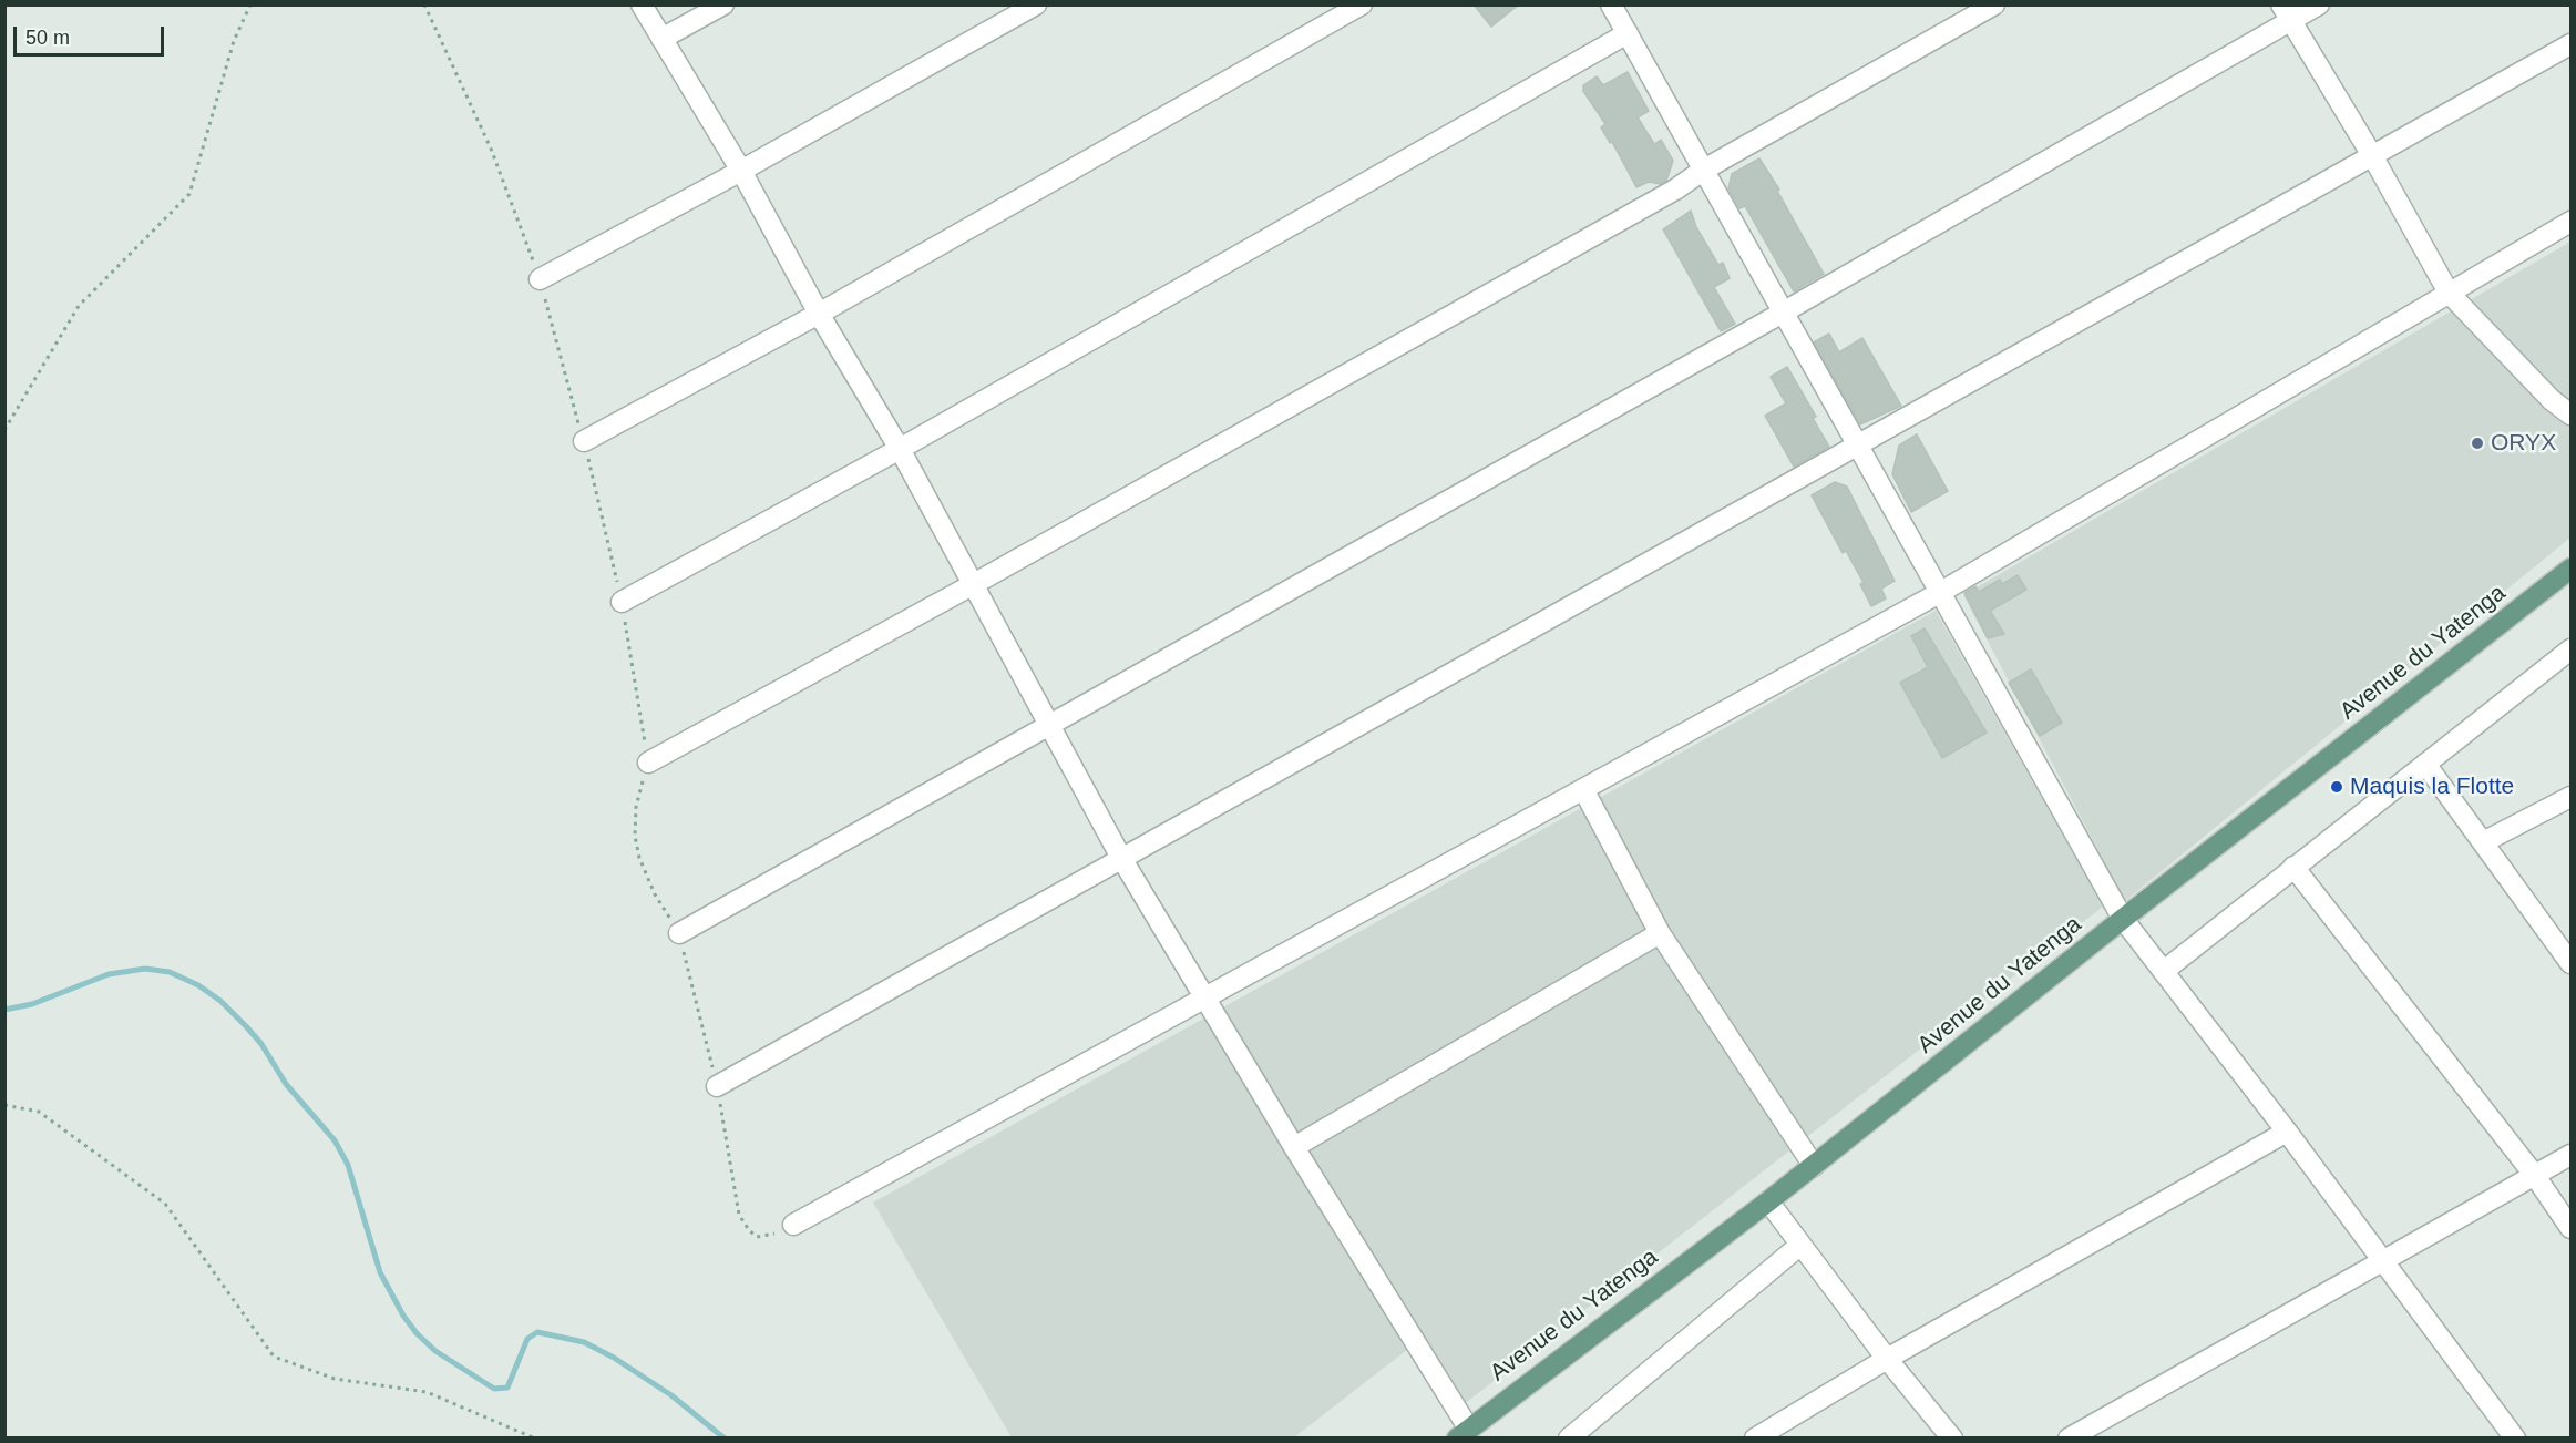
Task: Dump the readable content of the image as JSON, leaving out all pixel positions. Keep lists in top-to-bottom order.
{
  "streets": {
    "main road": ["Avenue du Yatenga"]
  },
  "places": ["ORYX", "Maquis la Flotte"],
  "scale_bar": "50 m"
}
